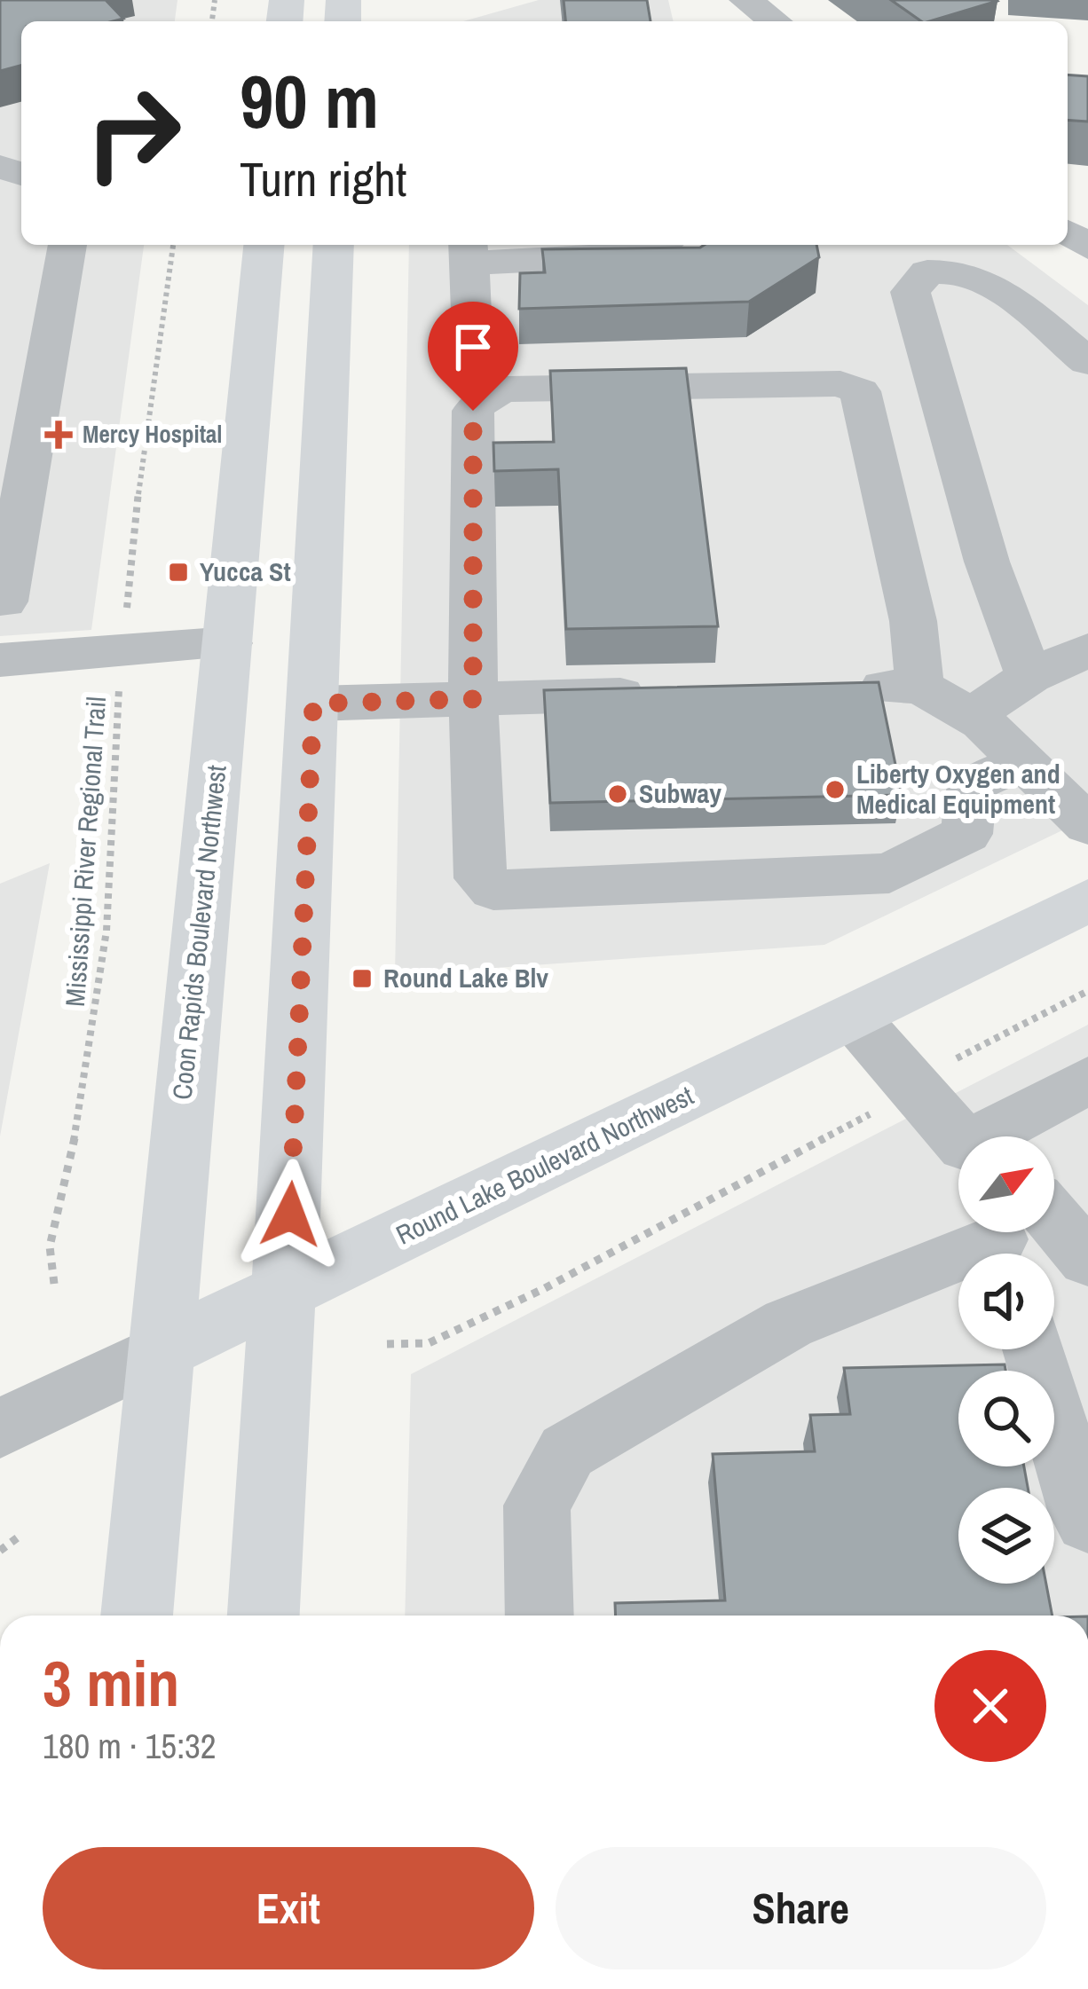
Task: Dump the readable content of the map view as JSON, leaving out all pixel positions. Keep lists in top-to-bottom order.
{
  "streets": {
    "main road": ["Coon Rapids Boulevard Northwest", "Round Lake Boulevard Northwest"],
    "path": ["Mississippi River Regional Trail"]
  },
  "crossings": [
    ["Coon Rapids Boulevard Northwest", "Round Lake Boulevard Northwest"]
  ],
  "places": {
    "health": ["Mercy Hospital"],
    "transit": ["Yucca St", "Round Lake Blv"],
    "other": ["Liberty Oxygen and Medical Equipment", "Subway"]
  },
  "north": "top right",
  "page": {
    "turn": ["90 m", "Turn right"],
    "heading": ["3 min", "180 m · 15:32"],
    "buttons": ["Exit", "Share"]
  }
}
